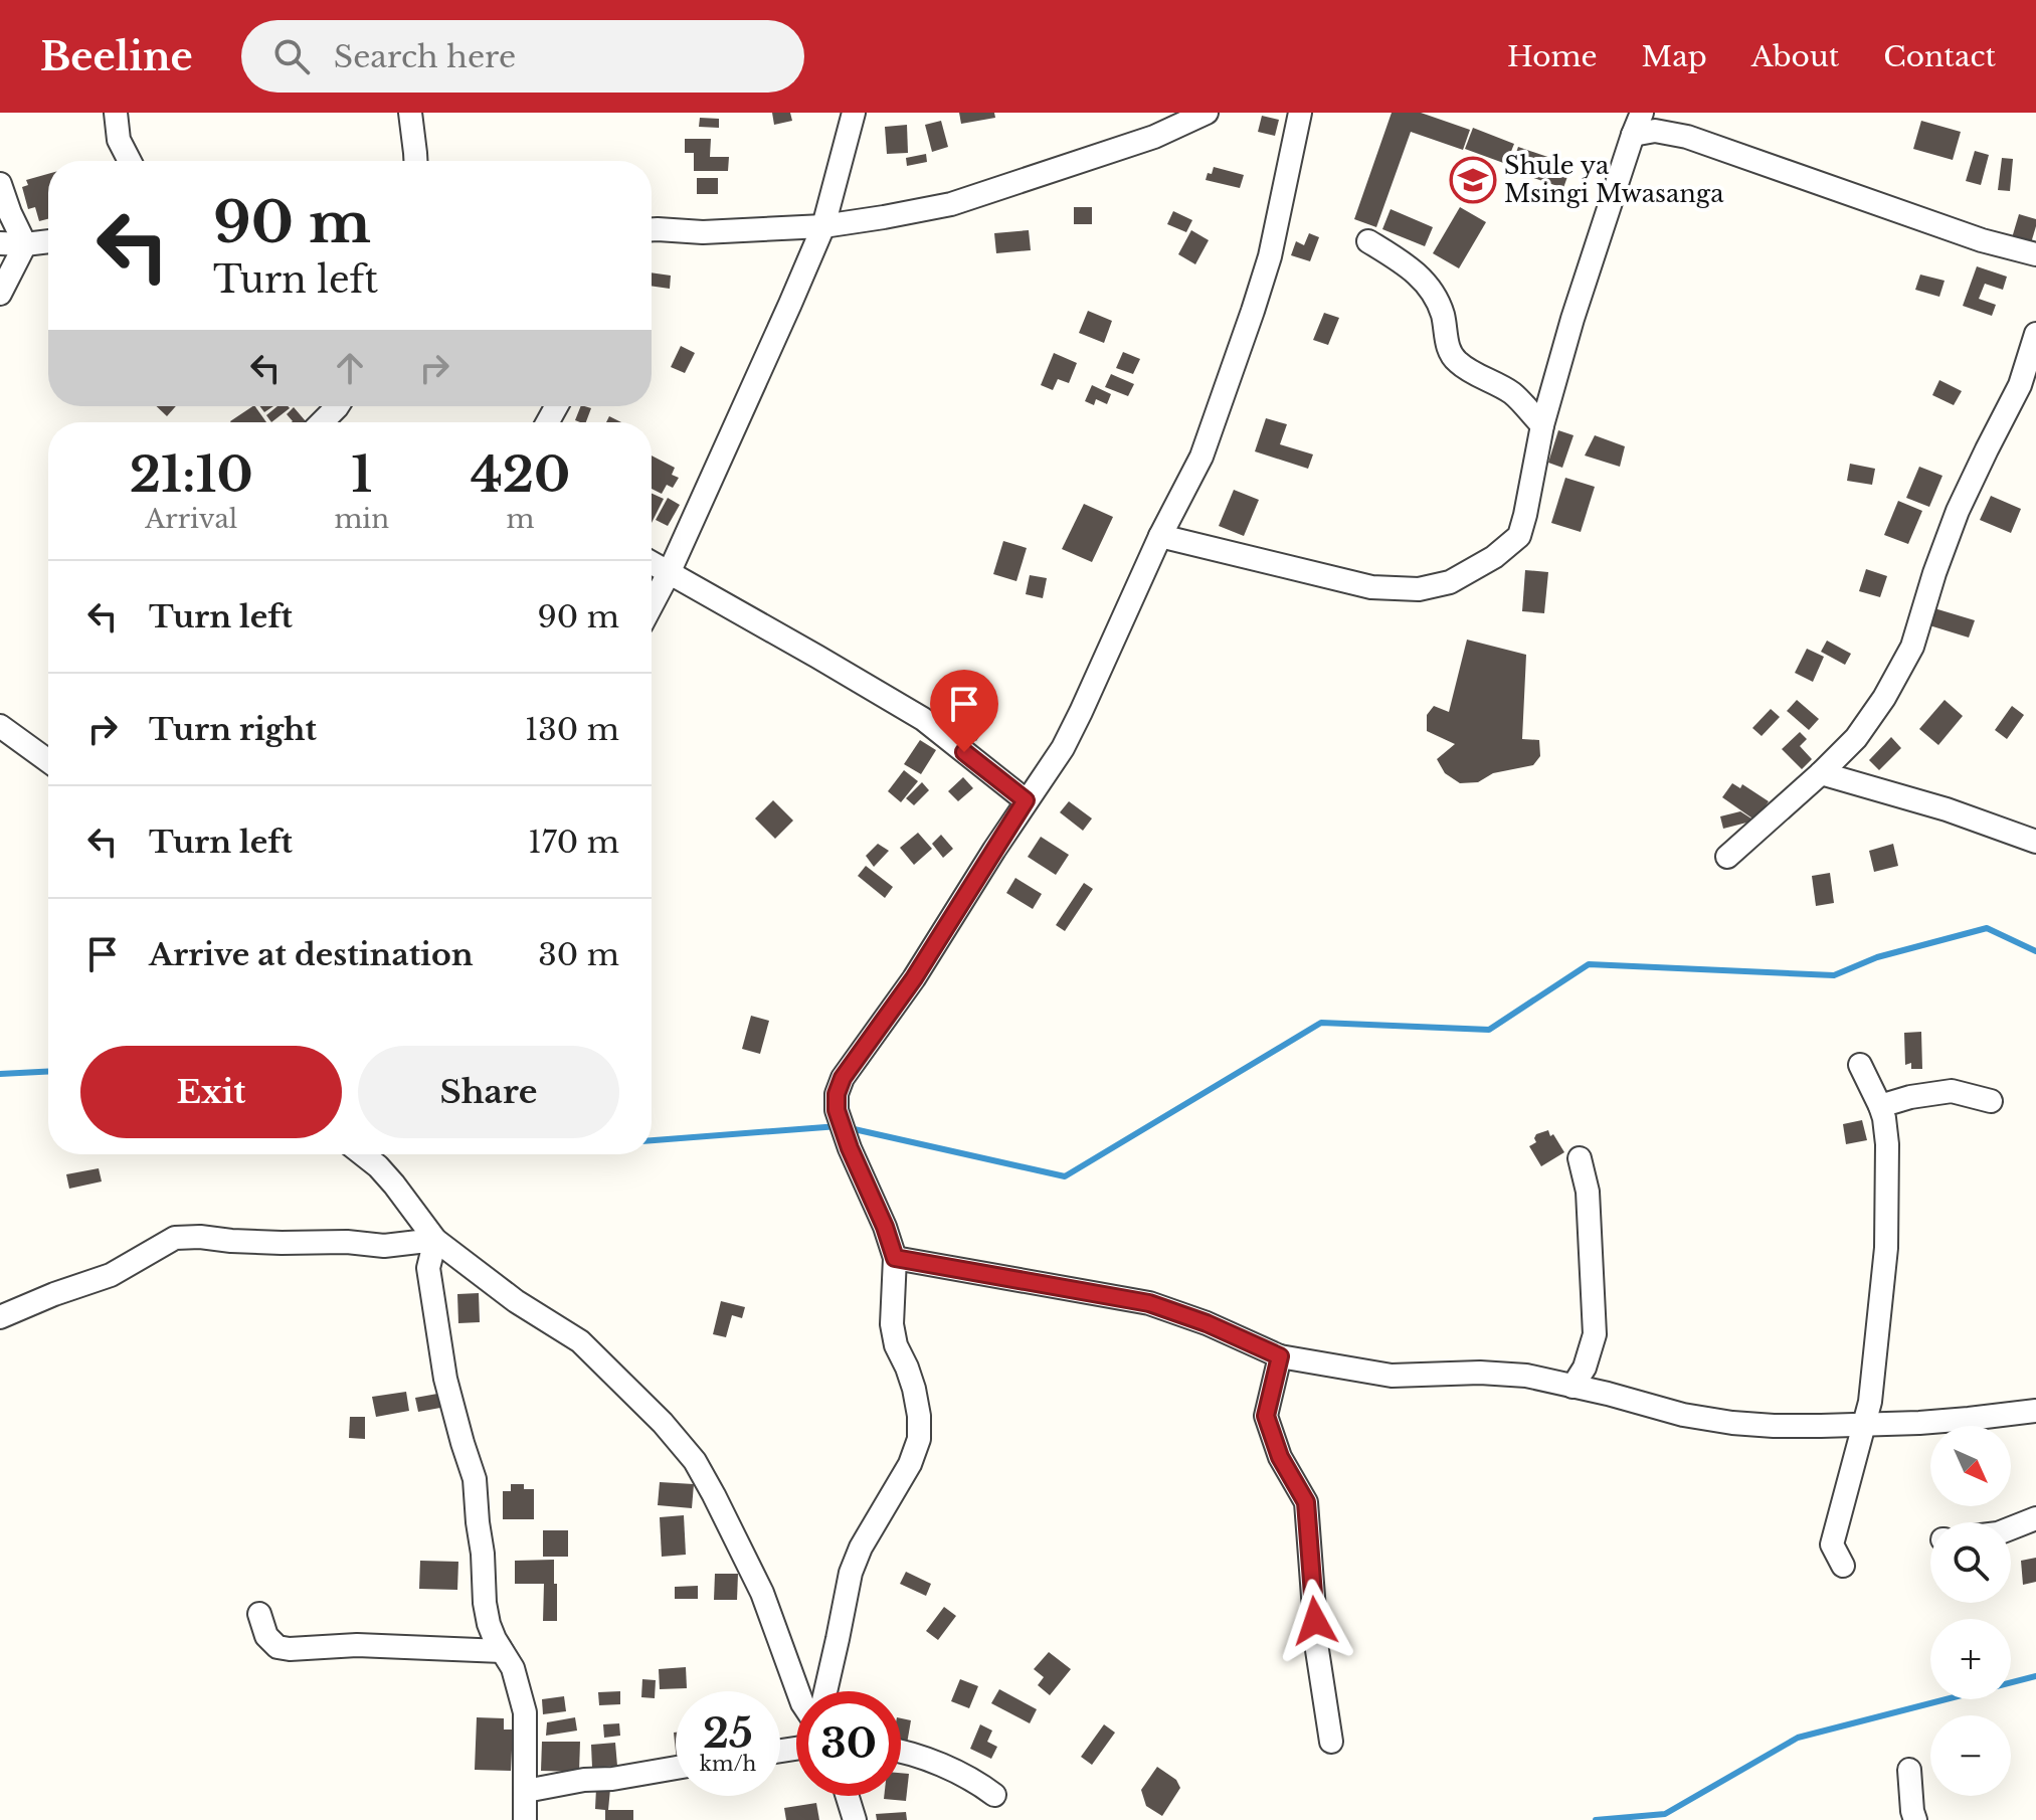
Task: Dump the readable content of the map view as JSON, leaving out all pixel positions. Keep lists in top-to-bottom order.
{
  "places": {
    "school or university": ["Shule ya Msingi Mwasanga"]
  },
  "north": "bottom right",
  "page": {
    "header": "Beeline",
    "search": "Search here",
    "nav": [
      "Home",
      "Map",
      "About",
      "Contact"
    ],
    "turn": ["90 m", "Turn left"],
    "eta": [
      "21:10",
      "Arrival",
      "1",
      "min",
      "420",
      "m"
    ],
    "list": [
      {
        "name": "Turn left",
        "value": "90 m"
      },
      {
        "name": "Turn right",
        "value": "130 m"
      },
      {
        "name": "Turn left",
        "value": "170 m"
      },
      {
        "name": "Arrive at destination",
        "value": "30 m"
      }
    ],
    "buttons": ["Exit", "Share"],
    "map_buttons": ["+", "−"],
    "speed": "25 km/h",
    "limit": "30"
  }
}
